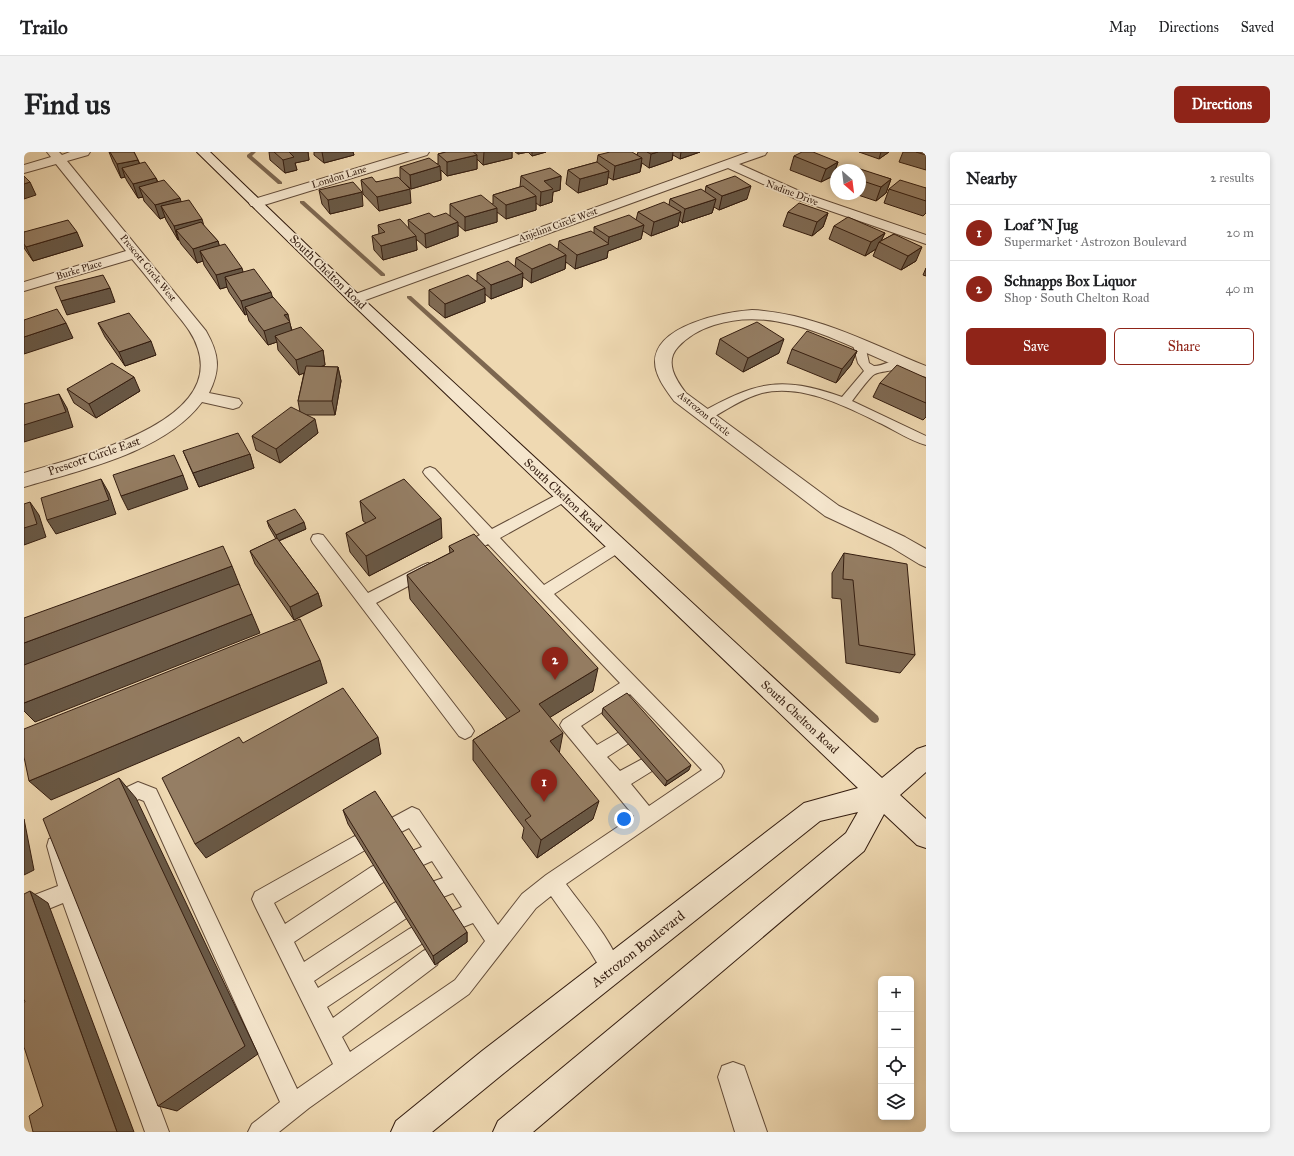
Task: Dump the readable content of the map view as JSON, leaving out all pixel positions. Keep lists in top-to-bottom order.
{
  "streets": {
    "street": [
      "London Lane",
      "Nadine Drive",
      "Anjelina Circle West",
      "Prescott Circle West",
      "Burke Place",
      "South Chelton Road",
      "Astrozon Circle",
      "Prescott Circle East",
      "Astrozon Boulevard"
    ]
  },
  "crossings": [
    ["London Lane", "South Chelton Road"],
    ["Nadine Drive", "Anjelina Circle West"],
    ["Anjelina Circle West", "South Chelton Road"],
    ["Prescott Circle West", "Burke Place"],
    ["Prescott Circle West", "Prescott Circle East"],
    ["South Chelton Road", "Astrozon Boulevard"]
  ],
  "north": "bottom right",
  "page": {
    "header": "Trailo",
    "nav": ["Map", "Directions", "Saved"],
    "buttons": [
      "Directions",
      ["Save", "Share"]
    ],
    "title": "Find us",
    "heading": ["Nearby", "2 results"],
    "list": [
      {
        "mark": "1",
        "name": "Loaf 'N Jug",
        "note": "Supermarket · Astrozon Boulevard",
        "value": "20 m"
      },
      {
        "mark": "2",
        "name": "Schnapps Box Liquor",
        "note": "Shop · South Chelton Road",
        "value": "40 m"
      }
    ],
    "pins": ["2", "1"],
    "map_buttons": ["+", "−"]
  }
}
